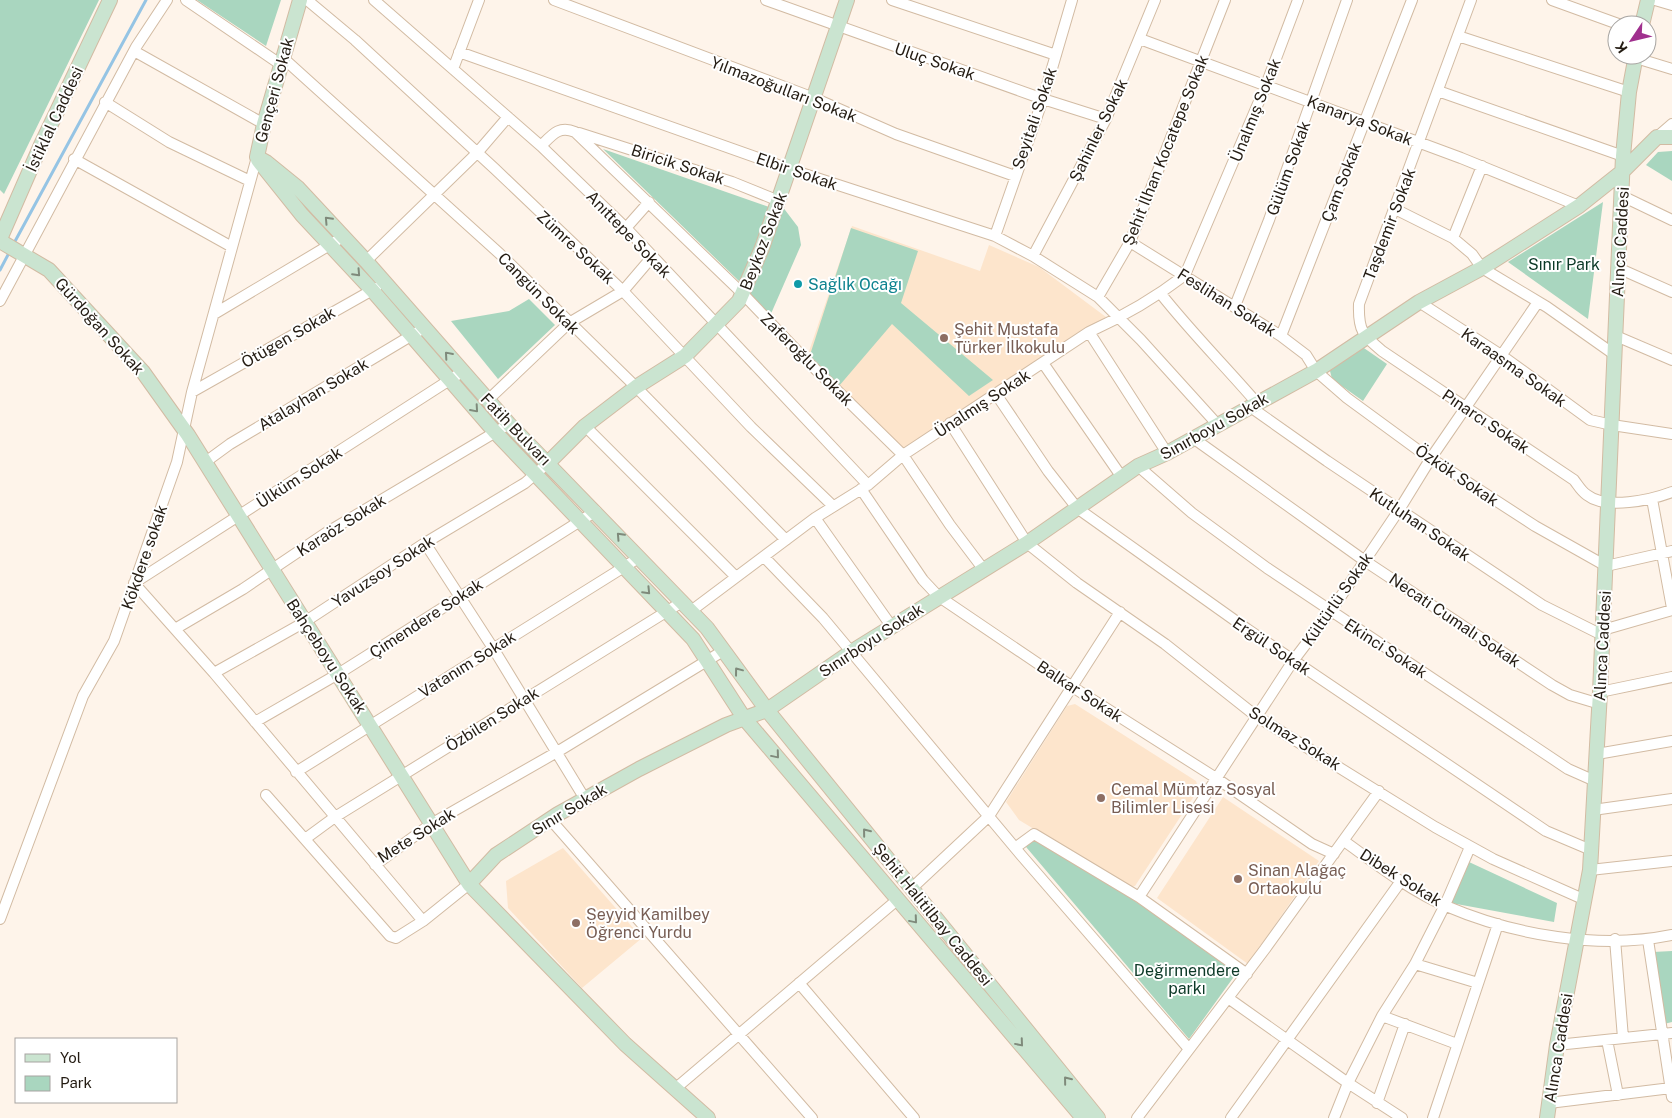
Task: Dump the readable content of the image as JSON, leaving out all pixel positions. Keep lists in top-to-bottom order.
{
  "streets": {
    "main road": [
      "Gençeri Sokak",
      "İstiklal Caddesi",
      "Beykoz Sokak",
      "Alınca Caddesi",
      "Gürdoğan Sokak",
      "Sınırboyu Sokak",
      "Fatih Bulvarı",
      "Bahçeboyu Sokak",
      "Sınır Sokak",
      "Şehit Halitilbay Caddesi"
    ],
    "street": [
      "Uluç Sokak",
      "Yılmazoğulları Sokak",
      "Ünalmış Sokak",
      "Seyitali Sokak",
      "Kanarya Sokak",
      "Şahinler Sokak",
      "Şehit İlhan Kocatepe Sokak",
      "Biricik Sokak",
      "Gülüm Sokak",
      "Elbir Sokak",
      "Çam Sokak",
      "Taşdemir Sokak",
      "Anıttepe Sokak",
      "Zümre Sokak",
      "Cangün Sokak",
      "Feslihan Sokak",
      "Ötügen Sokak",
      "Zaferoğlu Sokak",
      "Karaasma Sokak",
      "Atalayhan Sokak",
      "Pınarcı Sokak",
      "Özkök Sokak",
      "Ülküm Sokak",
      "Kutluhan Sokak",
      "Karaöz Sokak",
      "Kökdere sokak",
      "Yavuzsoy Sokak",
      "Kültürlü Sokak",
      "Çimendere Sokak",
      "Necati Cumalı Sokak",
      "Ergül Sokak",
      "Ekinci Sokak",
      "Vatanım Sokak",
      "Balkar Sokak",
      "Özbilen Sokak",
      "Solmaz Sokak",
      "Mete Sokak",
      "Dibek Sokak"
    ]
  },
  "crossings": [
    ["Uluç Sokak", "Seyitali Sokak"],
    ["Uluç Sokak", "Şahinler Sokak"],
    ["Uluç Sokak", "Beykoz Sokak"],
    ["Yılmazoğulları Sokak", "Seyitali Sokak"],
    ["Yılmazoğulları Sokak", "Beykoz Sokak"],
    ["Gençeri Sokak", "Cangün Sokak"],
    ["Gençeri Sokak", "Kökdere sokak"],
    ["Ünalmış Sokak", "Kanarya Sokak"],
    ["Ünalmış Sokak", "Elbir Sokak"],
    ["Ünalmış Sokak", "Anıttepe Sokak"],
    ["Ünalmış Sokak", "Zümre Sokak"],
    ["Ünalmış Sokak", "Cangün Sokak"],
    ["Ünalmış Sokak", "Feslihan Sokak"],
    ["Ünalmış Sokak", "Zaferoğlu Sokak"],
    ["Ünalmış Sokak", "Fatih Bulvarı"],
    ["Ünalmış Sokak", "Kutluhan Sokak"],
    ["Ünalmış Sokak", "Ergül Sokak"],
    ["Ünalmış Sokak", "Balkar Sokak"],
    ["Ünalmış Sokak", "Özbilen Sokak"],
    ["Seyitali Sokak", "Elbir Sokak"],
    ["İstiklal Caddesi", "Gürdoğan Sokak"],
    ["Kanarya Sokak", "Şahinler Sokak"],
    ["Kanarya Sokak", "Şehit İlhan Kocatepe Sokak"],
    ["Kanarya Sokak", "Gülüm Sokak"],
    ["Kanarya Sokak", "Çam Sokak"],
    ["Kanarya Sokak", "Taşdemir Sokak"],
    ["Kanarya Sokak", "Sınırboyu Sokak"],
    ["Şahinler Sokak", "Elbir Sokak"],
    ["Şehit İlhan Kocatepe Sokak", "Elbir Sokak"],
    ["Şehit İlhan Kocatepe Sokak", "Feslihan Sokak"],
    ["Biricik Sokak", "Beykoz Sokak"],
    ["Biricik Sokak", "Zaferoğlu Sokak"],
    ["Gülüm Sokak", "Feslihan Sokak"],
    ["Elbir Sokak", "Beykoz Sokak"],
    ["Elbir Sokak", "Sınırboyu Sokak"],
    ["Çam Sokak", "Feslihan Sokak"],
    ["Taşdemir Sokak", "Pınarcı Sokak"],
    ["Taşdemir Sokak", "Sınırboyu Sokak"],
    ["Anıttepe Sokak", "Beykoz Sokak"],
    ["Anıttepe Sokak", "Balkar Sokak"],
    ["Beykoz Sokak", "Zümre Sokak"],
    ["Beykoz Sokak", "Cangün Sokak"],
    ["Beykoz Sokak", "Zaferoğlu Sokak"],
    ["Beykoz Sokak", "Fatih Bulvarı"],
    ["Beykoz Sokak", "Yavuzsoy Sokak"],
    ["Alınca Caddesi", "Karaasma Sokak"],
    ["Alınca Caddesi", "Pınarcı Sokak"],
    ["Alınca Caddesi", "Sınırboyu Sokak"],
    ["Alınca Caddesi", "Özkök Sokak"],
    ["Alınca Caddesi", "Kutluhan Sokak"],
    ["Alınca Caddesi", "Necati Cumalı Sokak"],
    ["Alınca Caddesi", "Ergül Sokak"],
    ["Alınca Caddesi", "Ekinci Sokak"],
    ["Alınca Caddesi", "Solmaz Sokak"],
    ["Alınca Caddesi", "Dibek Sokak"],
    ["Feslihan Sokak", "Sınırboyu Sokak"],
    ["Feslihan Sokak", "Özkök Sokak"],
    ["Gürdoğan Sokak", "Kökdere sokak"],
    ["Gürdoğan Sokak", "Bahçeboyu Sokak"],
    ["Ötügen Sokak", "Kökdere sokak"],
    ["Zaferoğlu Sokak", "Sınırboyu Sokak"],
    ["Karaasma Sokak", "Sınırboyu Sokak"],
    ["Karaasma Sokak", "Kültürlü Sokak"],
    ["Atalayhan Sokak", "Fatih Bulvarı"],
    ["Atalayhan Sokak", "Bahçeboyu Sokak"],
    ["Atalayhan Sokak", "Şehit Halitilbay Caddesi"],
    ["Pınarcı Sokak", "Sınırboyu Sokak"],
    ["Pınarcı Sokak", "Kültürlü Sokak"],
    ["Sınırboyu Sokak", "Fatih Bulvarı"],
    ["Sınırboyu Sokak", "Özkök Sokak"],
    ["Sınırboyu Sokak", "Kutluhan Sokak"],
    ["Sınırboyu Sokak", "Necati Cumalı Sokak"],
    ["Sınırboyu Sokak", "Ergül Sokak"],
    ["Sınırboyu Sokak", "Ekinci Sokak"],
    ["Sınırboyu Sokak", "Balkar Sokak"],
    ["Sınırboyu Sokak", "Solmaz Sokak"],
    ["Sınırboyu Sokak", "Sınır Sokak"],
    ["Sınırboyu Sokak", "Şehit Halitilbay Caddesi"],
    ["Fatih Bulvarı", "Ülküm Sokak"],
    ["Fatih Bulvarı", "Karaöz Sokak"],
    ["Fatih Bulvarı", "Yavuzsoy Sokak"],
    ["Fatih Bulvarı", "Çimendere Sokak"],
    ["Fatih Bulvarı", "Vatanım Sokak"],
    ["Fatih Bulvarı", "Özbilen Sokak"],
    ["Fatih Bulvarı", "Sınır Sokak"],
    ["Fatih Bulvarı", "Mete Sokak"],
    ["Fatih Bulvarı", "Şehit Halitilbay Caddesi"],
    ["Özkök Sokak", "Kültürlü Sokak"],
    ["Ülküm Sokak", "Kökdere sokak"],
    ["Ülküm Sokak", "Bahçeboyu Sokak"],
    ["Ülküm Sokak", "Mete Sokak"],
    ["Ülküm Sokak", "Şehit Halitilbay Caddesi"],
    ["Kutluhan Sokak", "Kültürlü Sokak"],
    ["Karaöz Sokak", "Bahçeboyu Sokak"],
    ["Karaöz Sokak", "Mete Sokak"],
    ["Karaöz Sokak", "Şehit Halitilbay Caddesi"],
    ["Kökdere sokak", "Bahçeboyu Sokak"],
    ["Kökdere sokak", "Mete Sokak"],
    ["Yavuzsoy Sokak", "Bahçeboyu Sokak"],
    ["Yavuzsoy Sokak", "Mete Sokak"],
    ["Yavuzsoy Sokak", "Şehit Halitilbay Caddesi"],
    ["Kültürlü Sokak", "Necati Cumalı Sokak"],
    ["Kültürlü Sokak", "Ergül Sokak"],
    ["Kültürlü Sokak", "Ekinci Sokak"],
    ["Kültürlü Sokak", "Balkar Sokak"],
    ["Kültürlü Sokak", "Solmaz Sokak"],
    ["Çimendere Sokak", "Bahçeboyu Sokak"],
    ["Çimendere Sokak", "Mete Sokak"],
    ["Çimendere Sokak", "Şehit Halitilbay Caddesi"],
    ["Bahçeboyu Sokak", "Vatanım Sokak"],
    ["Bahçeboyu Sokak", "Özbilen Sokak"],
    ["Bahçeboyu Sokak", "Sınır Sokak"],
    ["Bahçeboyu Sokak", "Mete Sokak"],
    ["Vatanım Sokak", "Mete Sokak"],
    ["Vatanım Sokak", "Şehit Halitilbay Caddesi"],
    ["Özbilen Sokak", "Sınır Sokak"],
    ["Özbilen Sokak", "Mete Sokak"],
    ["Özbilen Sokak", "Şehit Halitilbay Caddesi"],
    ["Sınır Sokak", "Şehit Halitilbay Caddesi"],
    ["Mete Sokak", "Şehit Halitilbay Caddesi"]
  ],
  "one_way": ["Fatih Bulvarı"],
  "parks": ["Sınır Park", "Değirmendere parkı"],
  "places": [
    "Sağlık Ocağı",
    "Şehit Mustafa Türker İlkokulu",
    "Cemal Mümtaz Sosyal Bilimler Lisesi",
    "Sinan Alağaç Ortaokulu",
    "Seyyid Kamilbey Öğrenci Yurdu"
  ],
  "legend": ["Yol", "Park"],
  "north": "bottom left"
}
